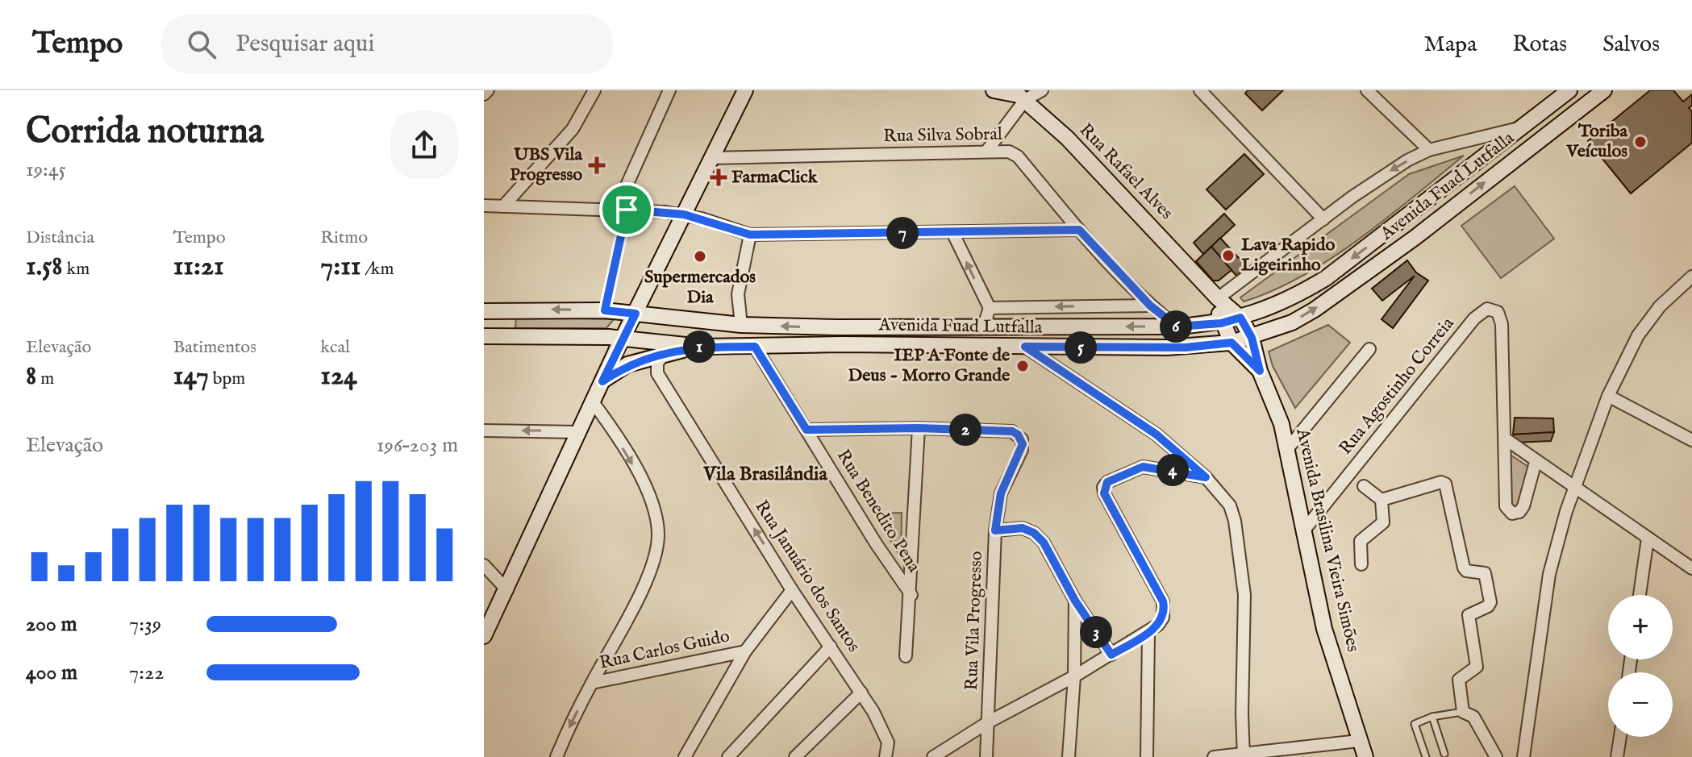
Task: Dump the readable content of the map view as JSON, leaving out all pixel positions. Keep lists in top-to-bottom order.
{
  "streets": {
    "main road": ["Rua Rafael Alves", "Avenida Fuad Lutfalla", "Avenida Brasilina Vieira Simões"],
    "street": [
      "Rua Silva Sobral",
      "Rua Agostinho Correia",
      "Rua Benedito Pena",
      "Rua Januário dos Santos",
      "Rua Vila Progresso",
      "Rua Carlos Guido"
    ]
  },
  "crossings": [
    ["Rua Silva Sobral", "Avenida Fuad Lutfalla"],
    ["Rua Rafael Alves", "Avenida Fuad Lutfalla"],
    ["Rua Rafael Alves", "Avenida Brasilina Vieira Simões"],
    ["Avenida Fuad Lutfalla", "Rua Benedito Pena"],
    ["Avenida Fuad Lutfalla", "Avenida Brasilina Vieira Simões"],
    ["Rua Agostinho Correia", "Avenida Brasilina Vieira Simões"],
    ["Rua Benedito Pena", "Rua Vila Progresso"]
  ],
  "one_way": ["Rua Januário dos Santos"],
  "districts": ["Vila Brasilândia"],
  "places": {
    "other": [
      "Toriba Veículos",
      "Lava Rapido Ligeirinho",
      "Supermercados Dia",
      "IEP A Fonte de Deus - Morro Grande"
    ],
    "health": ["UBS Vila Progresso", "FarmaClick"]
  },
  "page": {
    "header": "Tempo",
    "search": "Pesquisar aqui",
    "nav": ["Mapa", "Rotas", "Salvos"],
    "heading": ["Corrida noturna", "19:45"],
    "stats": [
      ["Distância", "1.58 km"],
      ["Tempo", "11:21"],
      ["Ritmo", "7:11 /km"],
      ["Elevação", "8 m"],
      ["Batimentos", "147 bpm"],
      ["kcal", "124"]
    ],
    "pins": [
      "7",
      "6",
      "1",
      "5",
      "2",
      "4",
      "3"
    ],
    "chart": ["Elevação", "196–203 m"],
    "map_buttons": ["+", "−"],
    "list": [
      {
        "name": "200 m",
        "note": "7:39"
      },
      {
        "name": "400 m",
        "note": "7:22"
      }
    ]
  }
}
